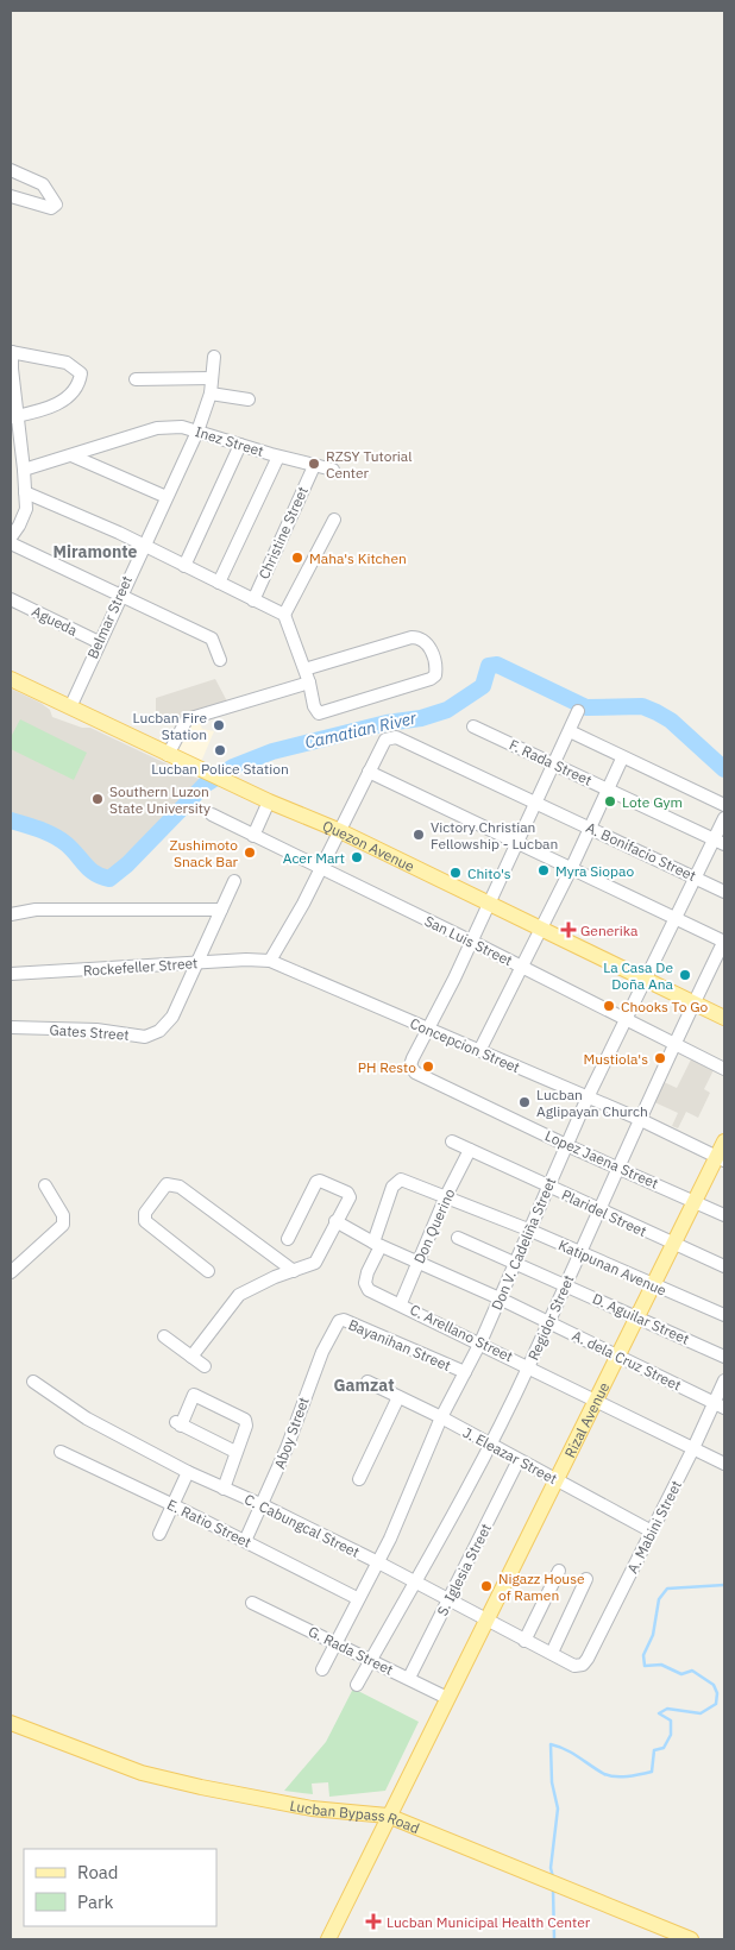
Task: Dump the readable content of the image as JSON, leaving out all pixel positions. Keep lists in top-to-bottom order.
{
  "streets": {
    "main road": ["Quezon Avenue", "Rizal Avenue", "Lucban Bypass Road"],
    "street": [
      "Inez Street",
      "Christine Street",
      "Belmar Street",
      "Agueda",
      "F. Rada Street",
      "A. Bonifacio Street",
      "San Luis Street",
      "Rockefeller Street",
      "Gates Street",
      "Concepcion Street",
      "Lopez Jaena Street",
      "Plaridel Street",
      "Don Querino",
      "Don V. Cadeliña Street",
      "Katipunan Avenue",
      "Regidor Street",
      "D. Aguilar Street",
      "C. Arellano Street",
      "Bayanihan Street",
      "A. dela Cruz Street",
      "Aboy Street",
      "J. Eleazar Street",
      "E. Ratio Street",
      "C. Cabungcal Street",
      "A. Mabini Street",
      "S. Iglesia Street",
      "G. Rada Street"
    ]
  },
  "crossings": [
    ["Inez Street", "Christine Street"],
    ["Inez Street", "Belmar Street"],
    ["Belmar Street", "Agueda"],
    ["Belmar Street", "Quezon Avenue"],
    ["F. Rada Street", "Don V. Cadeliña Street"],
    ["Quezon Avenue", "Don V. Cadeliña Street"],
    ["Quezon Avenue", "Regidor Street"],
    ["A. Bonifacio Street", "Don V. Cadeliña Street"],
    ["San Luis Street", "Don V. Cadeliña Street"],
    ["San Luis Street", "Regidor Street"],
    ["Rockefeller Street", "Gates Street"],
    ["Rockefeller Street", "Concepcion Street"],
    ["Concepcion Street", "Lopez Jaena Street"],
    ["Concepcion Street", "Don V. Cadeliña Street"],
    ["Concepcion Street", "Regidor Street"],
    ["Concepcion Street", "Rizal Avenue"],
    ["Lopez Jaena Street", "Don V. Cadeliña Street"],
    ["Lopez Jaena Street", "Regidor Street"],
    ["Lopez Jaena Street", "Rizal Avenue"],
    ["Plaridel Street", "Don Querino"],
    ["Plaridel Street", "Don V. Cadeliña Street"],
    ["Plaridel Street", "Regidor Street"],
    ["Plaridel Street", "Rizal Avenue"],
    ["Don Querino", "Katipunan Avenue"],
    ["Don Querino", "C. Arellano Street"],
    ["Don Querino", "A. dela Cruz Street"],
    ["Don V. Cadeliña Street", "Katipunan Avenue"],
    ["Don V. Cadeliña Street", "D. Aguilar Street"],
    ["Don V. Cadeliña Street", "C. Arellano Street"],
    ["Don V. Cadeliña Street", "Bayanihan Street"],
    ["Don V. Cadeliña Street", "A. dela Cruz Street"],
    ["Don V. Cadeliña Street", "J. Eleazar Street"],
    ["Don V. Cadeliña Street", "E. Ratio Street"],
    ["Don V. Cadeliña Street", "C. Cabungcal Street"],
    ["Don V. Cadeliña Street", "G. Rada Street"],
    ["Katipunan Avenue", "Regidor Street"],
    ["Katipunan Avenue", "C. Arellano Street"],
    ["Katipunan Avenue", "A. dela Cruz Street"],
    ["Katipunan Avenue", "Rizal Avenue"],
    ["Regidor Street", "D. Aguilar Street"],
    ["Regidor Street", "C. Arellano Street"],
    ["Regidor Street", "A. dela Cruz Street"],
    ["Regidor Street", "J. Eleazar Street"],
    ["Regidor Street", "C. Cabungcal Street"],
    ["Regidor Street", "G. Rada Street"],
    ["D. Aguilar Street", "Rizal Avenue"],
    ["C. Arellano Street", "A. dela Cruz Street"],
    ["C. Arellano Street", "Rizal Avenue"],
    ["C. Arellano Street", "A. Mabini Street"],
    ["Bayanihan Street", "Aboy Street"],
    ["A. dela Cruz Street", "Rizal Avenue"],
    ["A. dela Cruz Street", "A. Mabini Street"],
    ["Rizal Avenue", "J. Eleazar Street"],
    ["Rizal Avenue", "C. Cabungcal Street"],
    ["Rizal Avenue", "G. Rada Street"],
    ["Rizal Avenue", "Lucban Bypass Road"],
    ["Aboy Street", "E. Ratio Street"],
    ["Aboy Street", "C. Cabungcal Street"],
    ["J. Eleazar Street", "A. Mabini Street"],
    ["J. Eleazar Street", "S. Iglesia Street"],
    ["C. Cabungcal Street", "A. Mabini Street"],
    ["C. Cabungcal Street", "S. Iglesia Street"],
    ["S. Iglesia Street", "G. Rada Street"]
  ],
  "districts": ["Miramonte", "Gamzat"],
  "water": ["Camatian River"],
  "places": {
    "other": [
      "RZSY Tutorial Center",
      "Maha's Kitchen",
      "Lucban Fire Station",
      "Lucban Police Station",
      "Southern Luzon State University",
      "Lote Gym",
      "Victory Christian Fellowship - Lucban",
      "Zushimoto Snack Bar",
      "Acer Mart",
      "Myra Siopao",
      "Chito's",
      "La Casa De Doña Ana",
      "Chooks To Go",
      "Mustiola's",
      "PH Resto",
      "Lucban Aglipayan Church",
      "Nigazz House of Ramen"
    ],
    "health": ["Generika", "Lucban Municipal Health Center"]
  },
  "legend": ["Road", "Park"]
}
